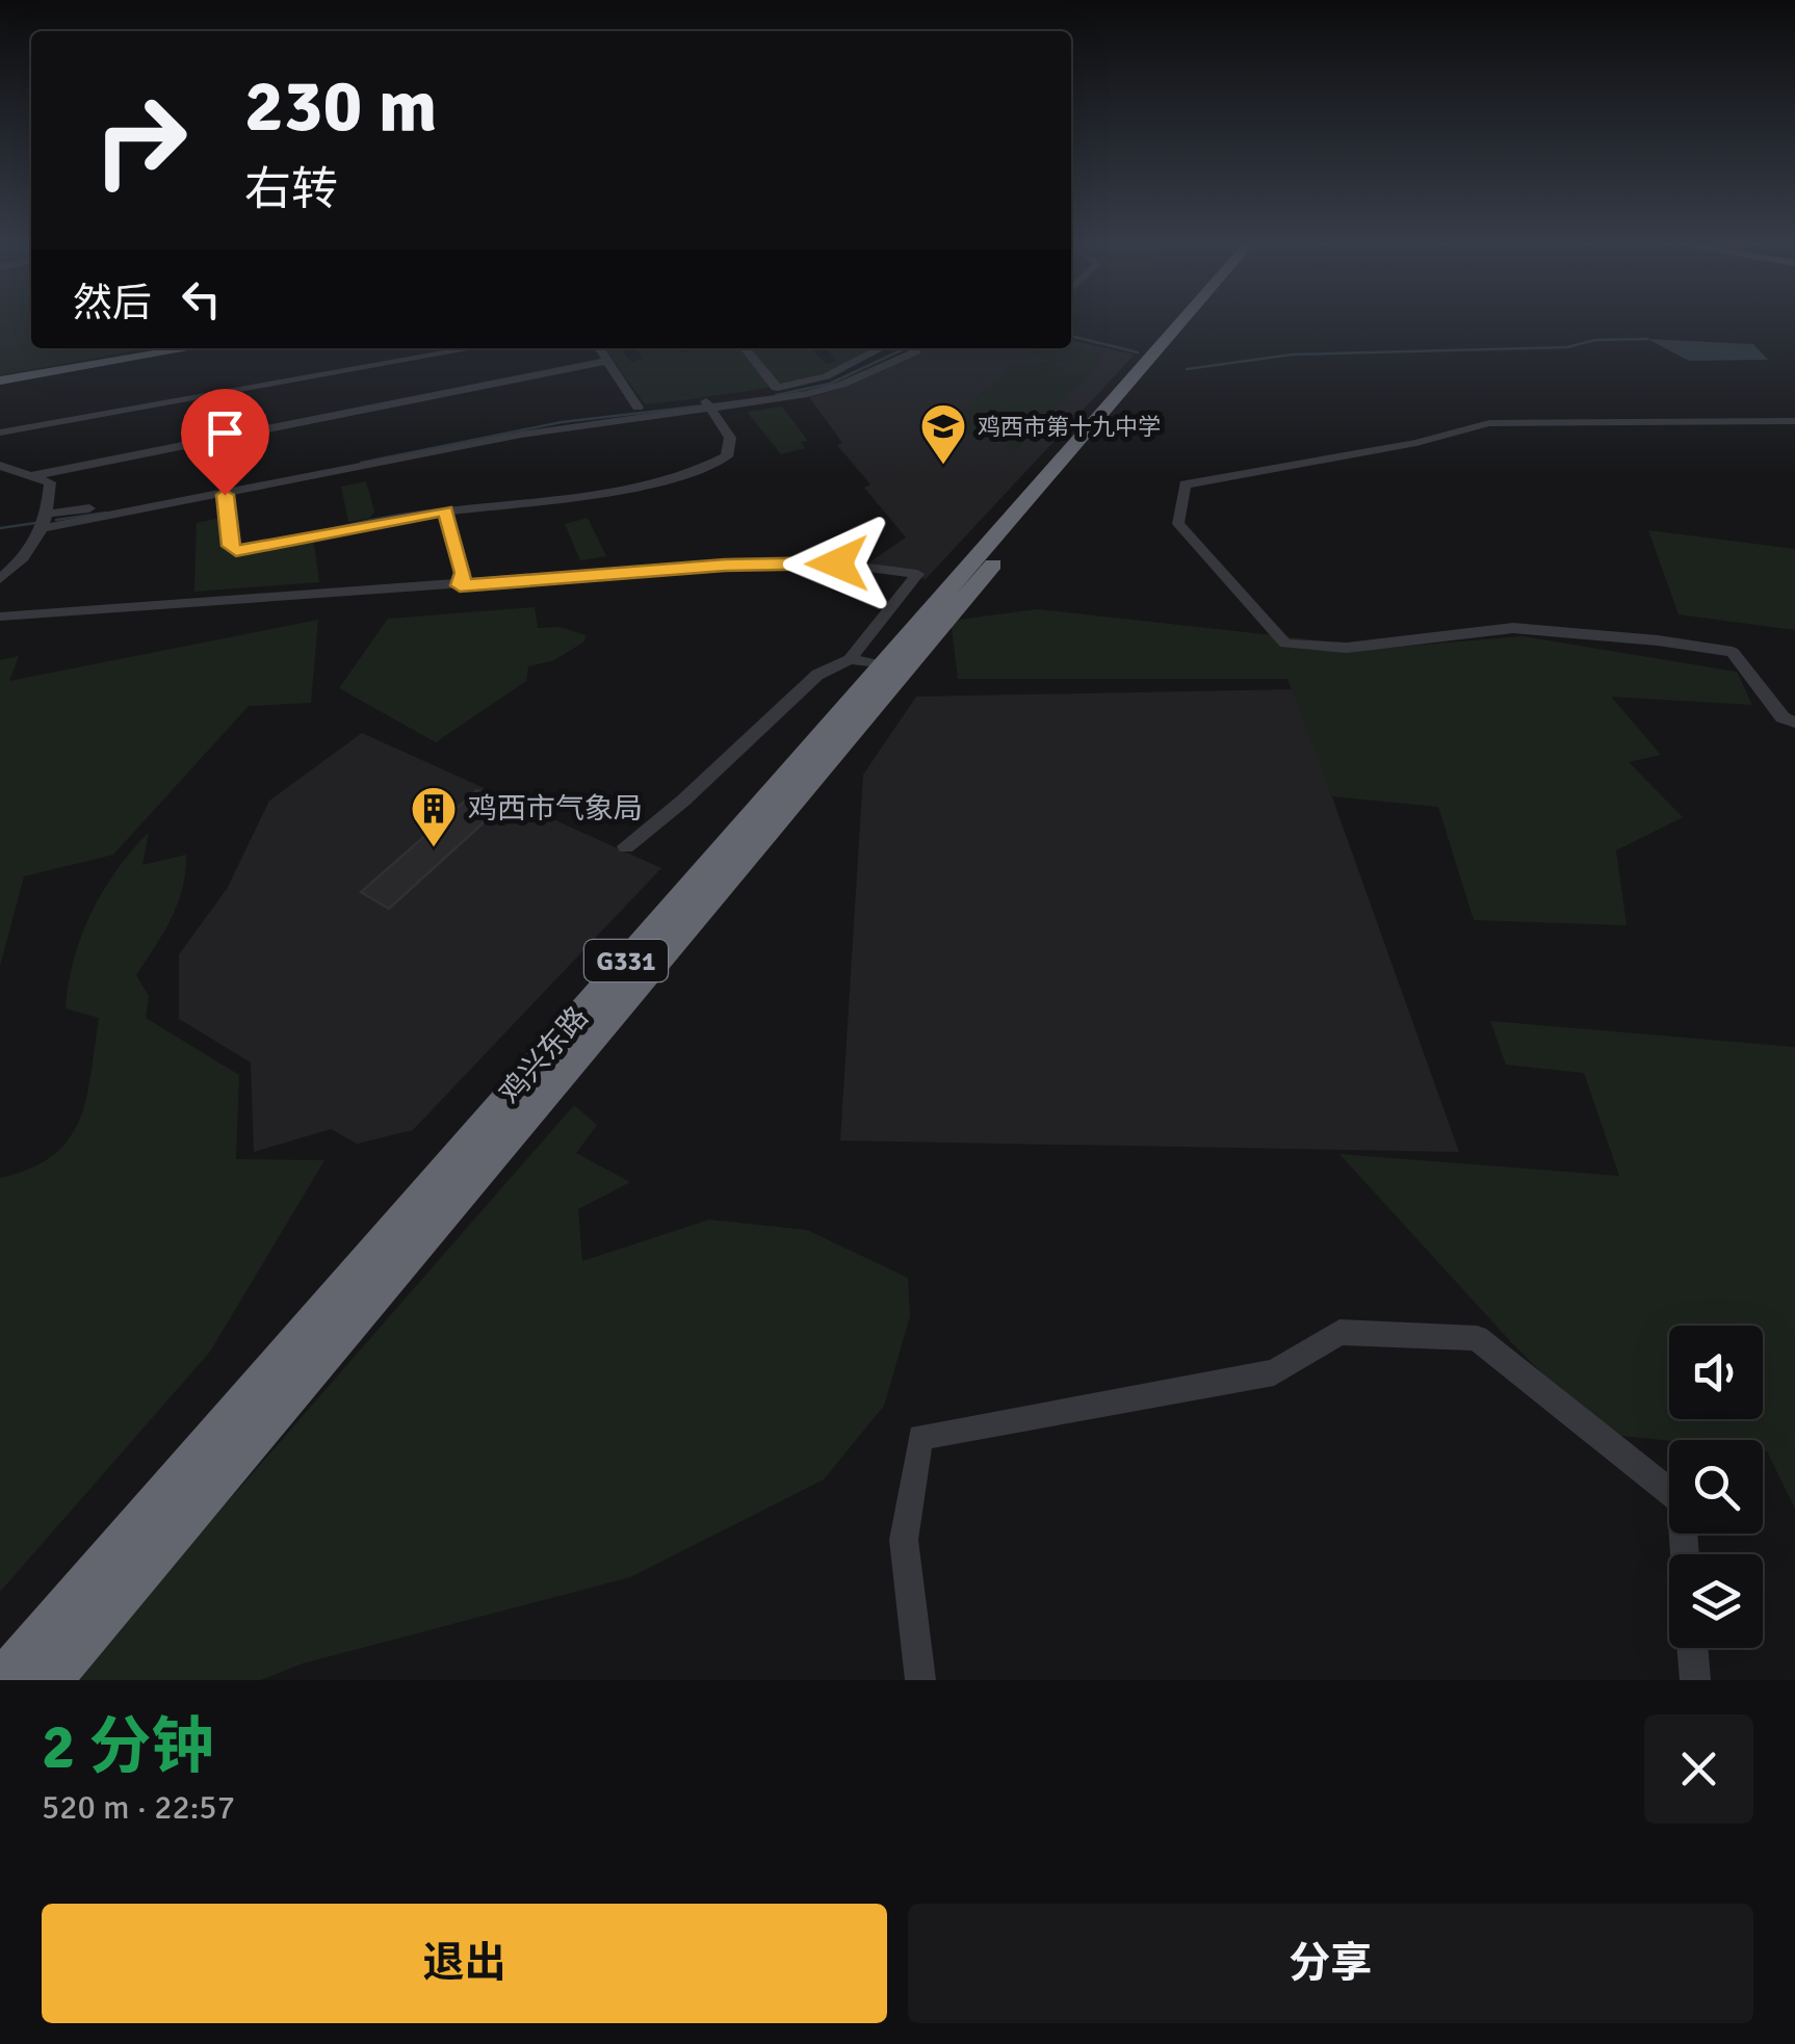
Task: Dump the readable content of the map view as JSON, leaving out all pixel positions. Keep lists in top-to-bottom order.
{
  "streets": {
    "highway": ["G331", "鸡兴东路"]
  },
  "places": {
    "school or university": ["鸡西市第十九中学"],
    "building": ["鸡西市气象局"]
  },
  "page": {
    "turn": ["230 m", "右转"],
    "then": "然后",
    "heading": ["2 分钟", "520 m · 22:57"],
    "buttons": ["退出", "分享"]
  }
}
